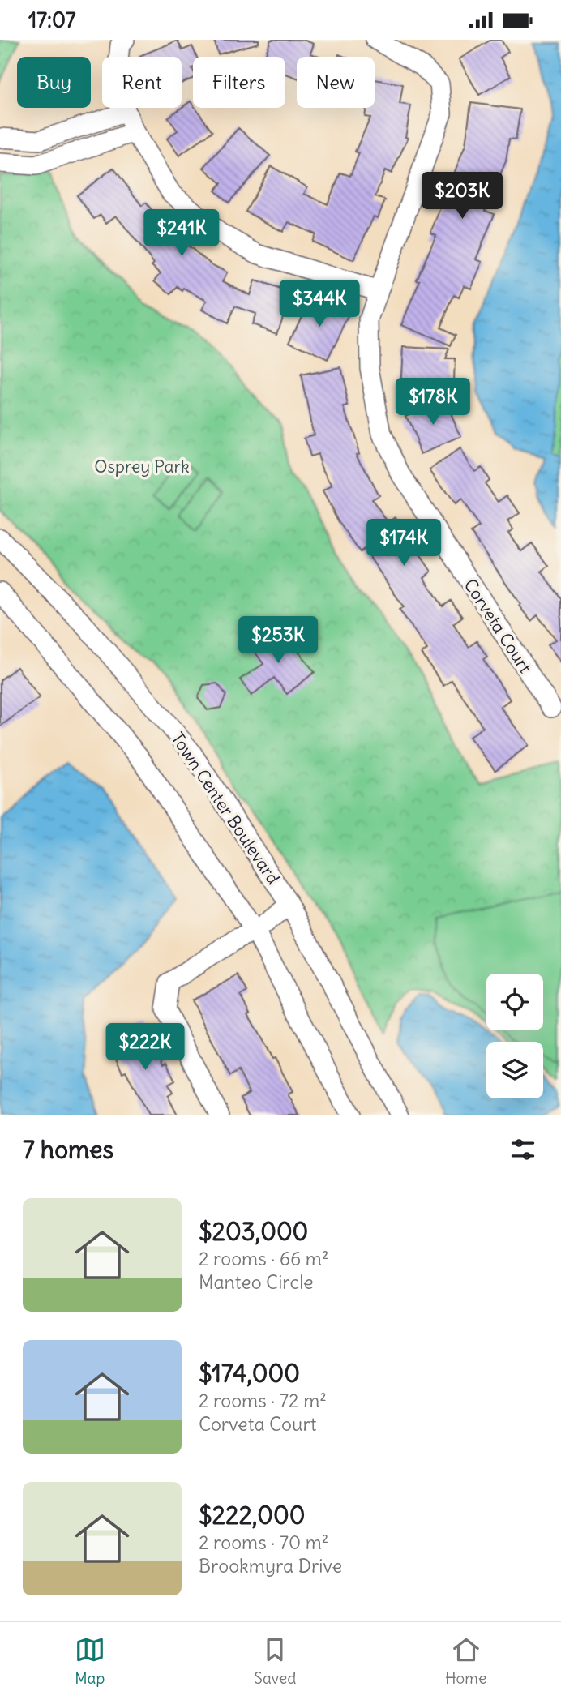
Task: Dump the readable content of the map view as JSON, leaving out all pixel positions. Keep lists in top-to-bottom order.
{
  "streets": {
    "street": ["Corveta Court", "Town Center Boulevard"]
  },
  "parks": ["Osprey Park"],
  "page": {
    "status": "17:07",
    "chip": [
      "Buy",
      "Rent",
      "Filters",
      "New"
    ],
    "price": [
      "$203K",
      "$241K",
      "$344K",
      "$178K",
      "$174K",
      "$253K",
      "$222K"
    ],
    "heading": "7 homes",
    "list": [
      {
        "name": "$203,000",
        "note": "2 rooms · 66 m² · Manteo Circle"
      },
      {
        "name": "$174,000",
        "note": "2 rooms · 72 m² · Corveta Court"
      },
      {
        "name": "$222,000",
        "note": "2 rooms · 70 m² · Brookmyra Drive"
      }
    ],
    "tabs": ["Map", "Saved", "Home"]
  }
}
